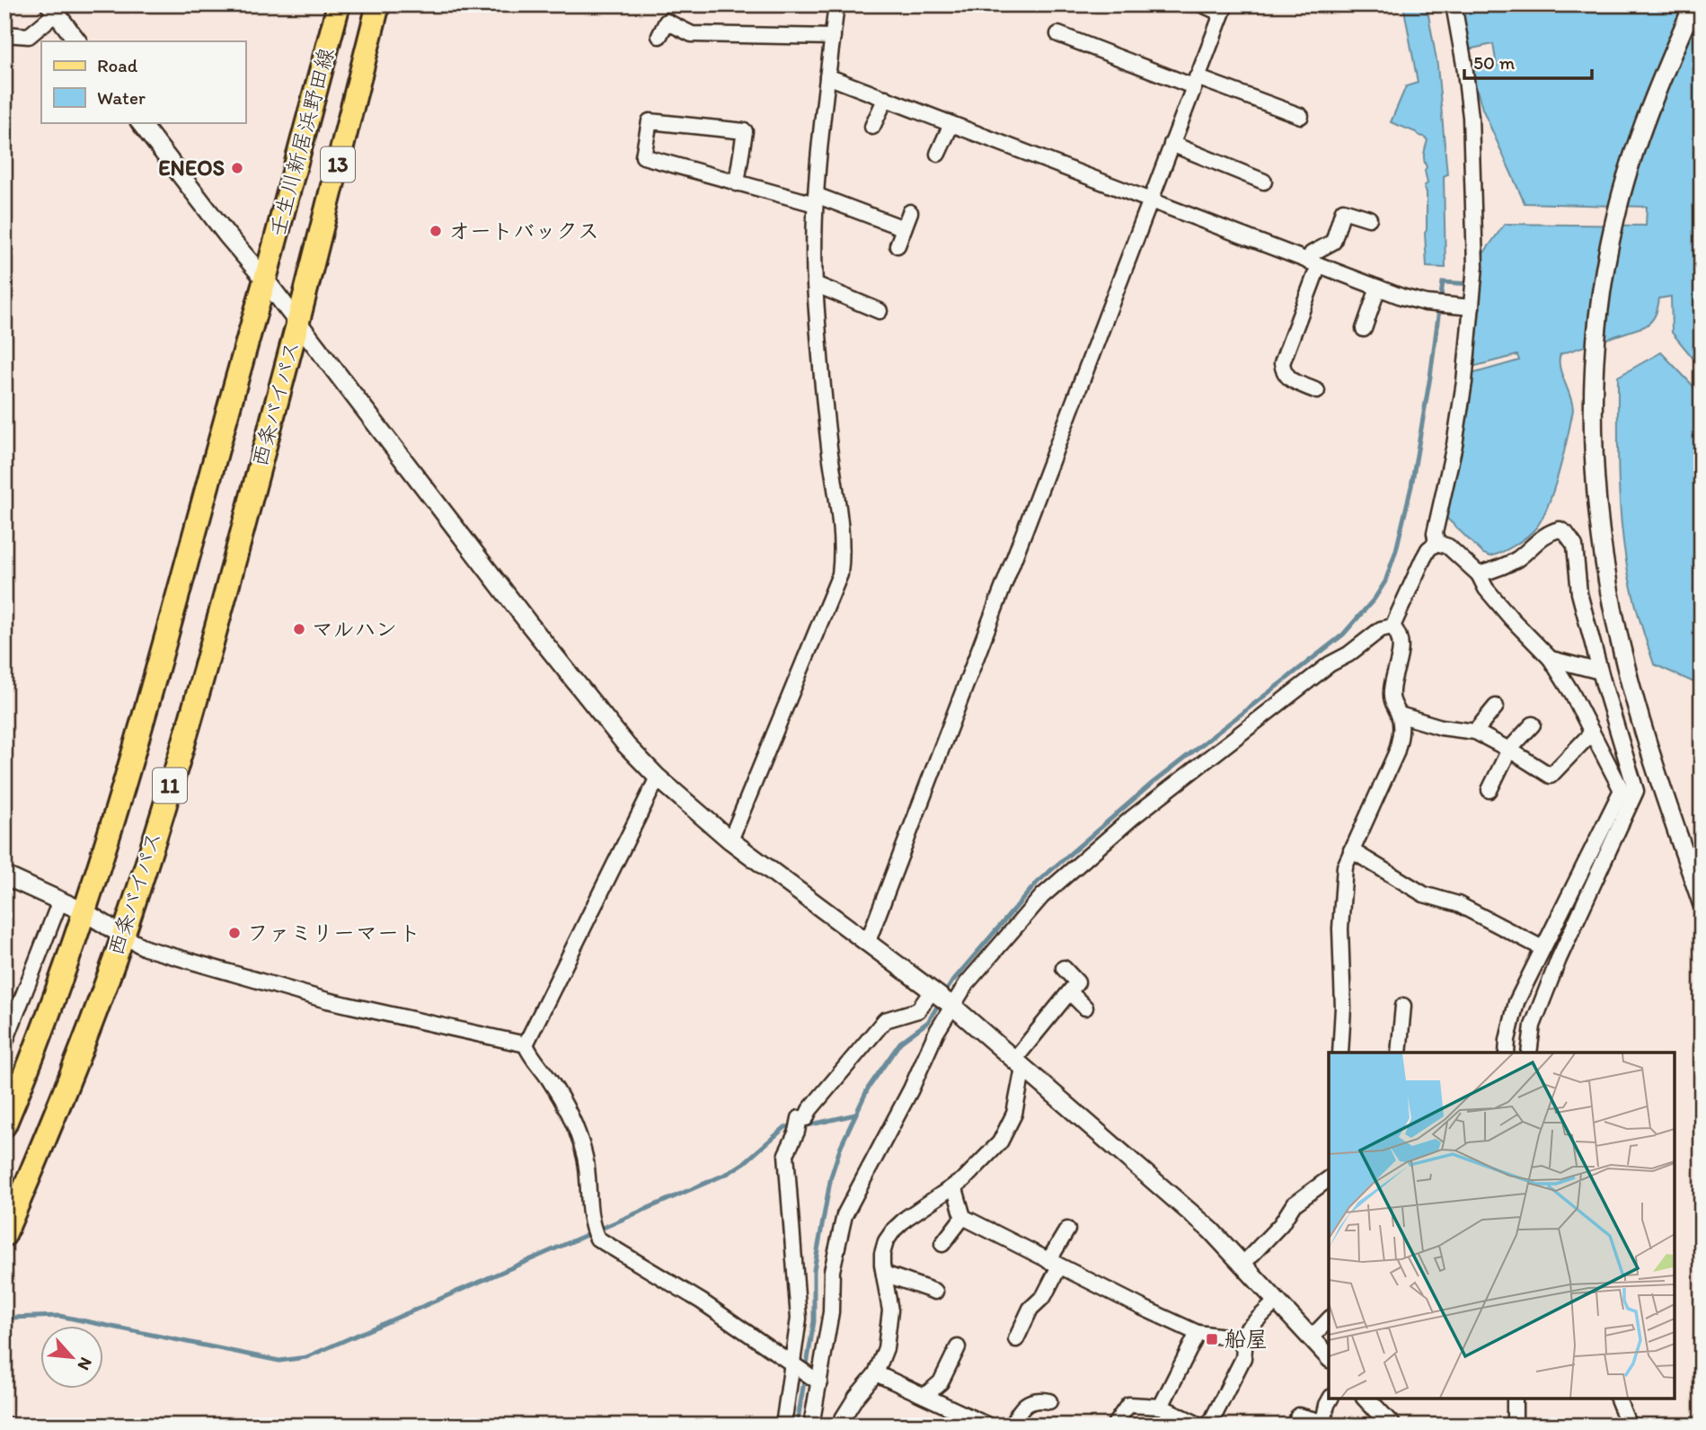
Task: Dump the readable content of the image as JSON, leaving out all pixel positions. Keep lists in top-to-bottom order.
{
  "streets": {
    "main road": [
      "壬生川新居浜野田線",
      "13",
      "西条バイパス",
      "11"
    ]
  },
  "crossings": [
    ["壬生川新居浜野田線", "西条バイパス"]
  ],
  "places": {
    "other": [
      "ENEOS",
      "オートバックス",
      "マルハン",
      "ファミリーマート"
    ],
    "transit": ["船屋"]
  },
  "legend": ["Road", "Water"],
  "scale_bar": "50 m",
  "north": "bottom right"
}
